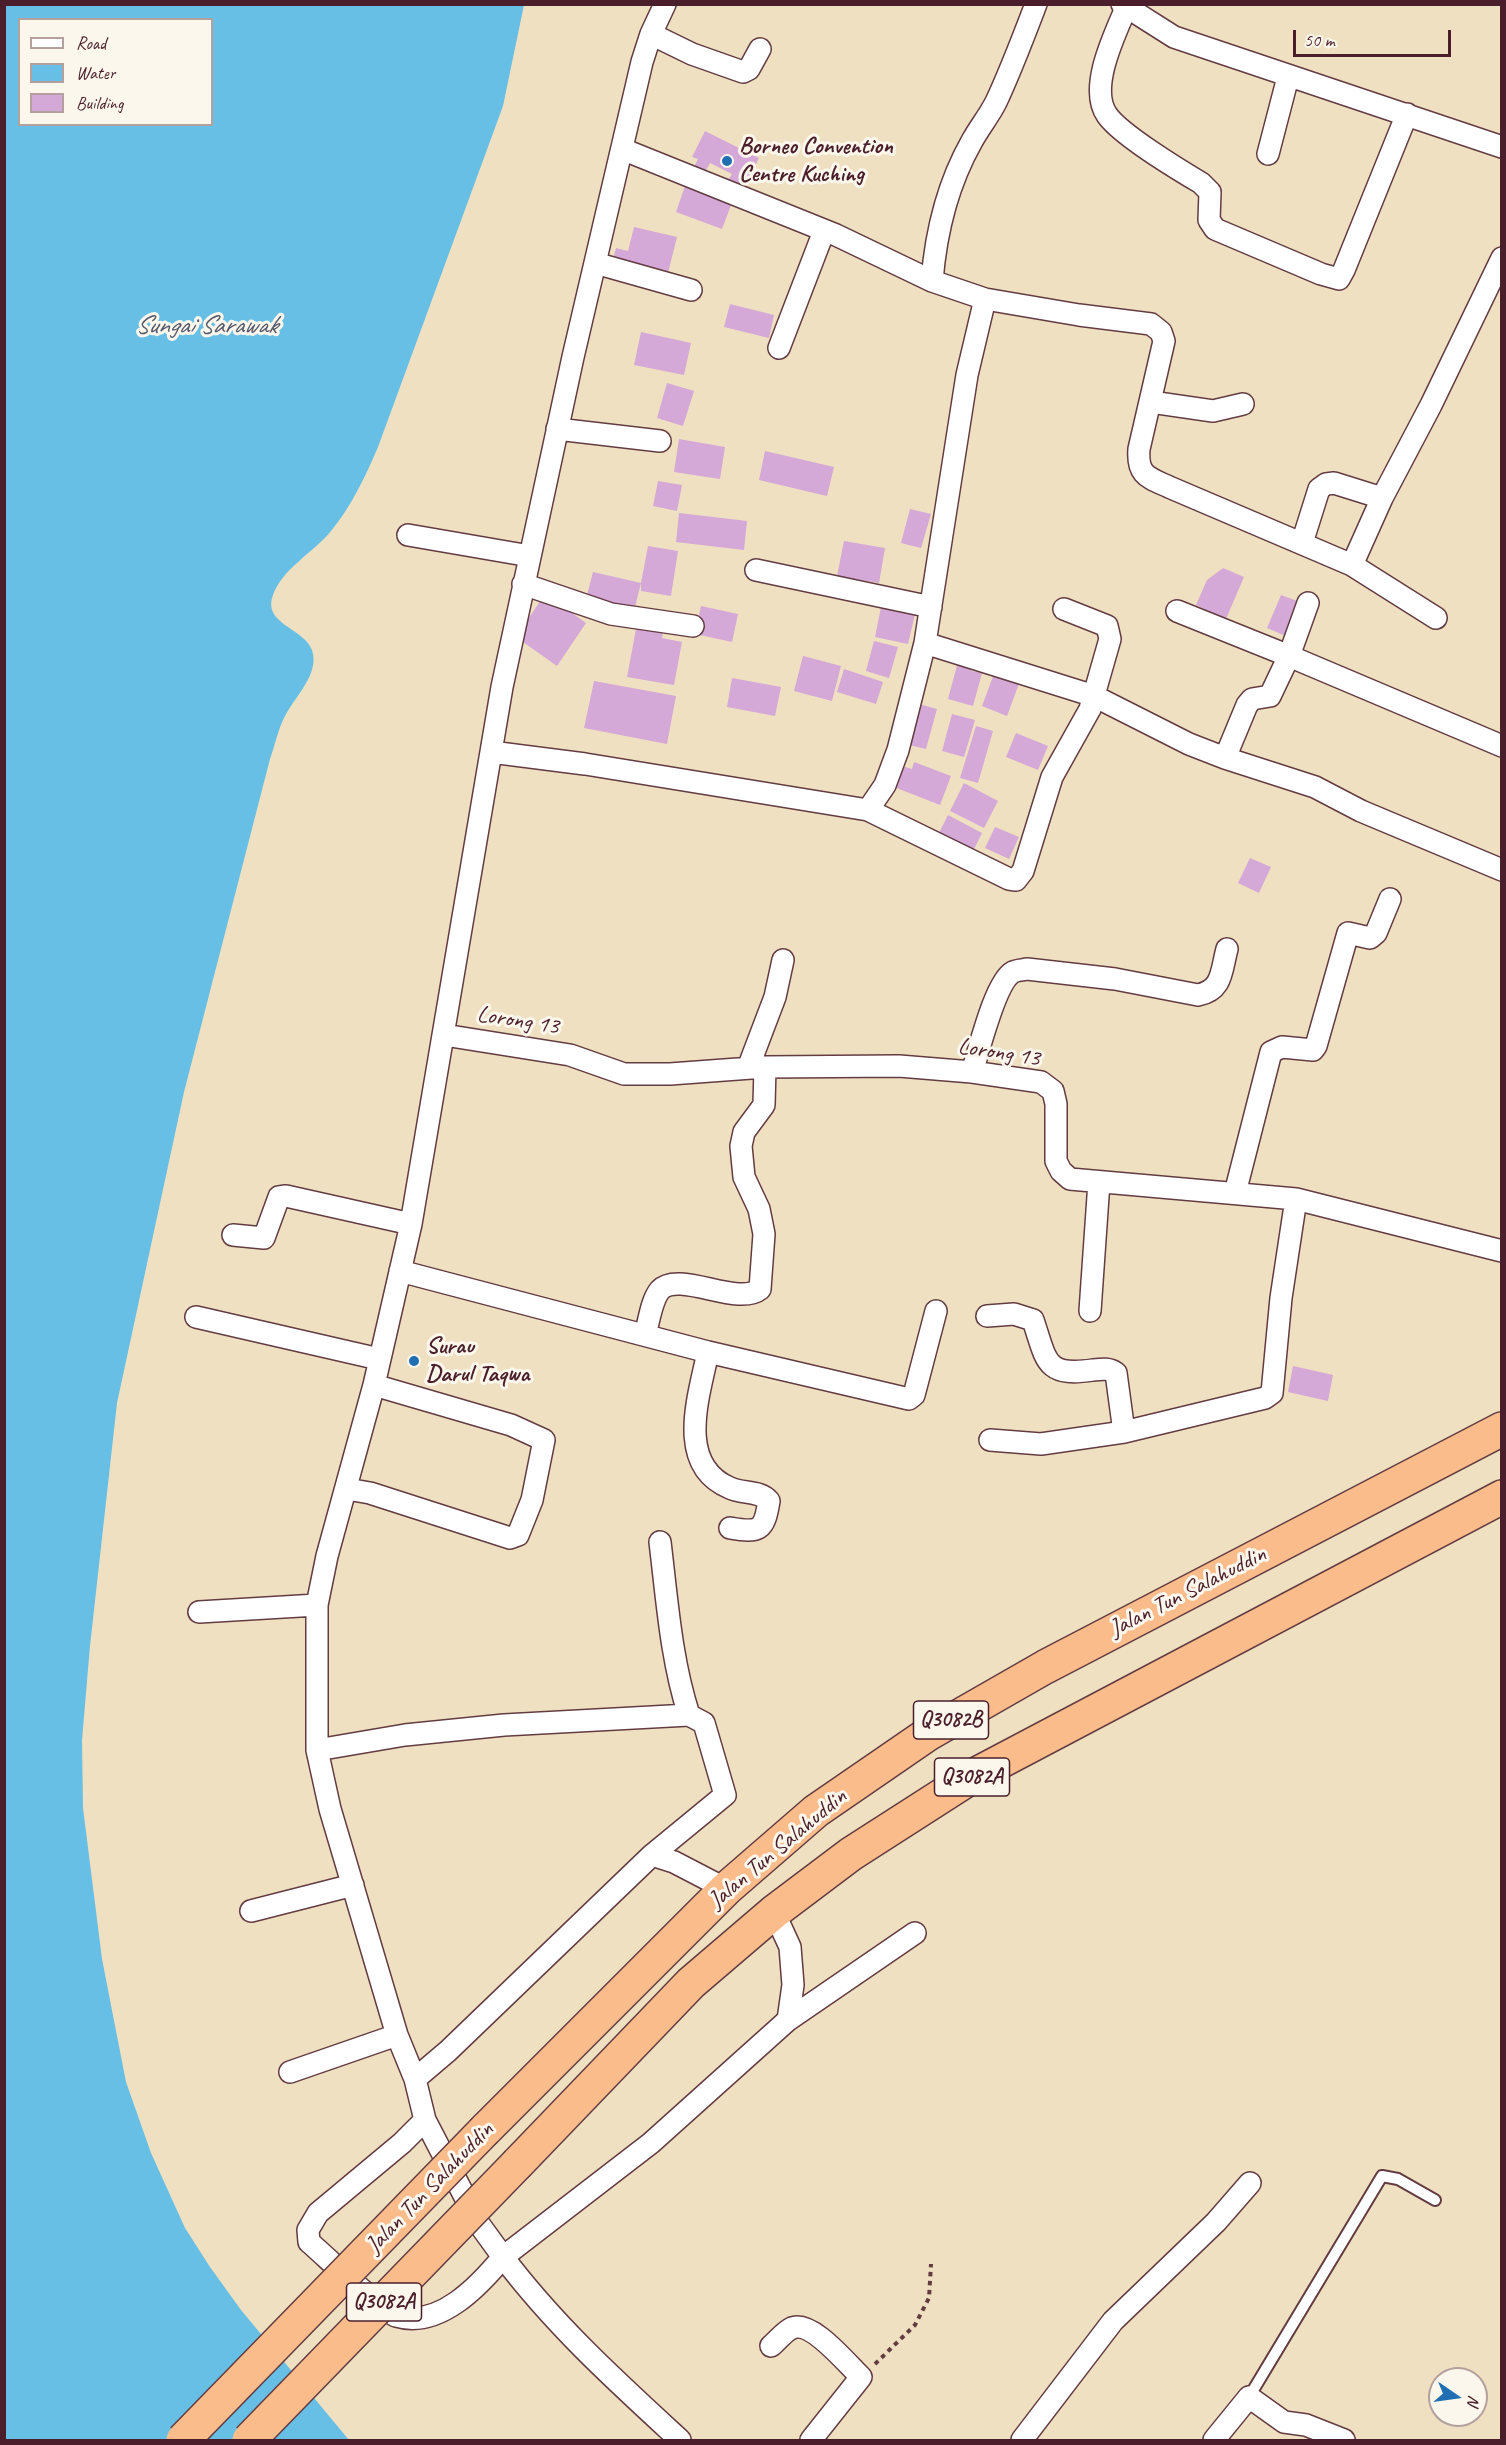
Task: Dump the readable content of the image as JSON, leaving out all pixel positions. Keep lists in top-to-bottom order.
{
  "streets": {
    "highway": ["Jalan Tun Salahuddin", "Q3082B", "Q3082A"],
    "street": ["Lorong 13"]
  },
  "water": ["Sungai Sarawak"],
  "places": ["Borneo Convention Centre Kuching", "Surau Darul Taqwa"],
  "legend": ["Road", "Water", "Building"],
  "scale_bar": "50 m",
  "north": "right"
}
